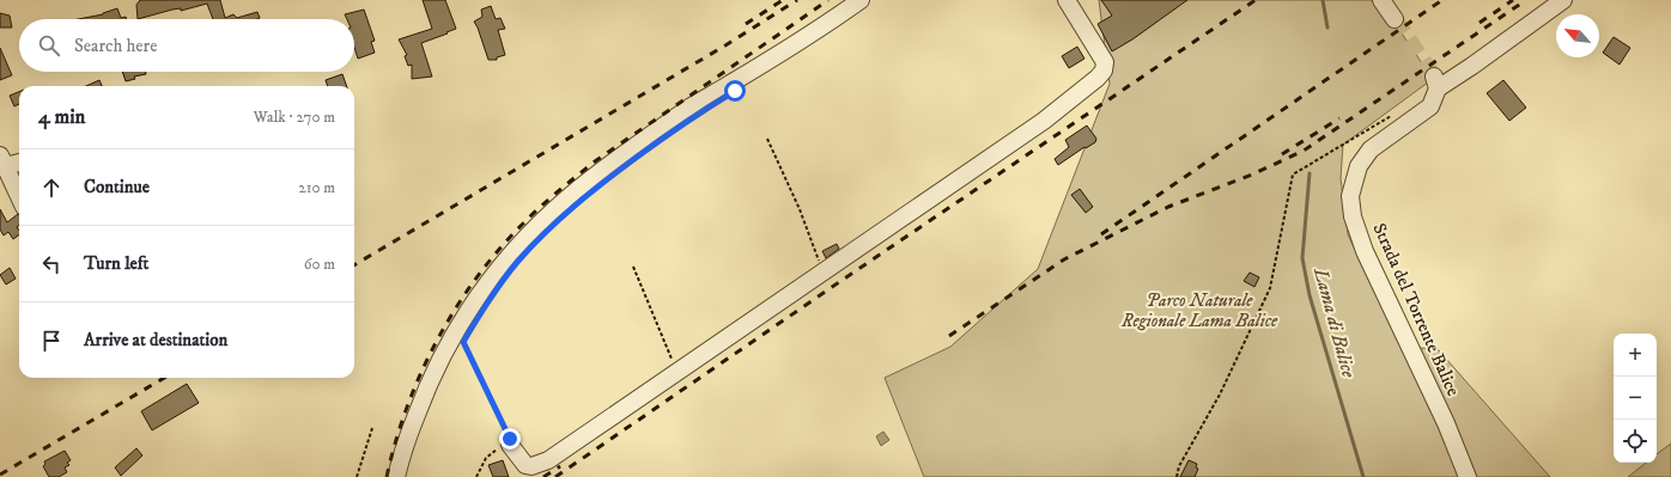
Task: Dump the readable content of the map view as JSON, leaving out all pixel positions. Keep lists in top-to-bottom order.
{
  "streets": {
    "street": ["Strada del Torrente Balice"]
  },
  "water": ["Lama di Balice"],
  "parks": ["Parco Naturale Regionale Lama Balice"],
  "north": "top left",
  "page": {
    "search": "Search here",
    "heading": ["4 min", "Walk · 270 m"],
    "list": [
      ["Continue", "210 m"],
      ["Turn left", "60 m"],
      "Arrive at destination"
    ],
    "map_buttons": ["+", "−"]
  }
}
